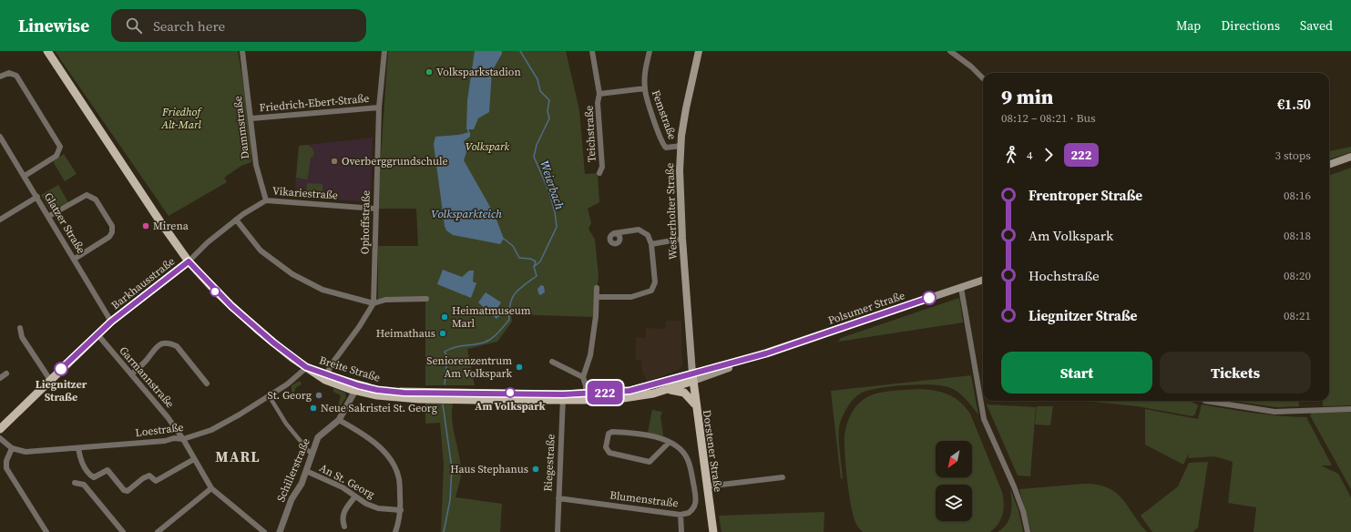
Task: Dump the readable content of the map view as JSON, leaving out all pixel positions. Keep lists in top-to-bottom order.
{
  "streets": {
    "main road": [
      "Westerholter Straße",
      "Barkhausstraße",
      "Polsumer Straße",
      "Breite Straße",
      "Dorstener Straße"
    ],
    "street": [
      "Friedrich-Ebert-Straße",
      "Femstraße",
      "Dammstraße",
      "Teichstraße",
      "Vikariestraße",
      "Ophoffstraße",
      "Glatzer Straße",
      "Garmannstraße",
      "Loestraße",
      "Riegestraße",
      "Schillerstraße",
      "An St. Georg",
      "Blumenstraße"
    ]
  },
  "crossings": [
    ["Friedrich-Ebert-Straße", "Dammstraße"],
    ["Friedrich-Ebert-Straße", "Ophoffstraße"],
    ["Femstraße", "Teichstraße"],
    ["Femstraße", "Westerholter Straße"],
    ["Dammstraße", "Vikariestraße"],
    ["Vikariestraße", "Ophoffstraße"],
    ["Vikariestraße", "Barkhausstraße"],
    ["Vikariestraße", "Breite Straße"],
    ["Westerholter Straße", "Polsumer Straße"],
    ["Westerholter Straße", "Breite Straße"],
    ["Westerholter Straße", "Dorstener Straße"],
    ["Ophoffstraße", "Breite Straße"],
    ["Glatzer Straße", "Barkhausstraße"],
    ["Barkhausstraße", "Breite Straße"],
    ["Barkhausstraße", "Garmannstraße"],
    ["Polsumer Straße", "Breite Straße"],
    ["Polsumer Straße", "Dorstener Straße"],
    ["Breite Straße", "Loestraße"],
    ["Breite Straße", "Dorstener Straße"],
    ["Breite Straße", "Riegestraße"],
    ["Breite Straße", "Schillerstraße"],
    ["Garmannstraße", "Loestraße"],
    ["Riegestraße", "Blumenstraße"],
    ["Schillerstraße", "An St. Georg"]
  ],
  "districts": ["MARL"],
  "water": ["Weierbach", "Volksparkteich"],
  "parks": ["Friedhof Alt-Marl", "Volkspark"],
  "places": [
    "Volksparkstadion",
    "Overberggrundschule",
    "Mirena",
    "Heimatmuseum Marl",
    "Heimathaus",
    "Seniorenzentrum Am Volkspark",
    "Liegnitzer Straße",
    "Am Volkspark",
    "St. Georg",
    "Neue Sakristei St. Georg",
    "Haus Stephanus"
  ],
  "lines": ["bus line 222"],
  "north": "bottom left",
  "page": {
    "header": "Linewise",
    "search": "Search here",
    "nav": ["Map", "Directions", "Saved"],
    "on_map": "222",
    "heading": ["9 min", "08:12 – 08:21 · Bus", "€1.50"],
    "legs": ["4", "222", "3 stops"],
    "list": [
      {
        "name": "Frentroper Straße",
        "value": "08:16"
      },
      {
        "name": "Am Volkspark",
        "value": "08:18"
      },
      {
        "name": "Hochstraße",
        "value": "08:20"
      },
      {
        "name": "Liegnitzer Straße",
        "value": "08:21"
      }
    ],
    "buttons": ["Start", "Tickets"]
  }
}
